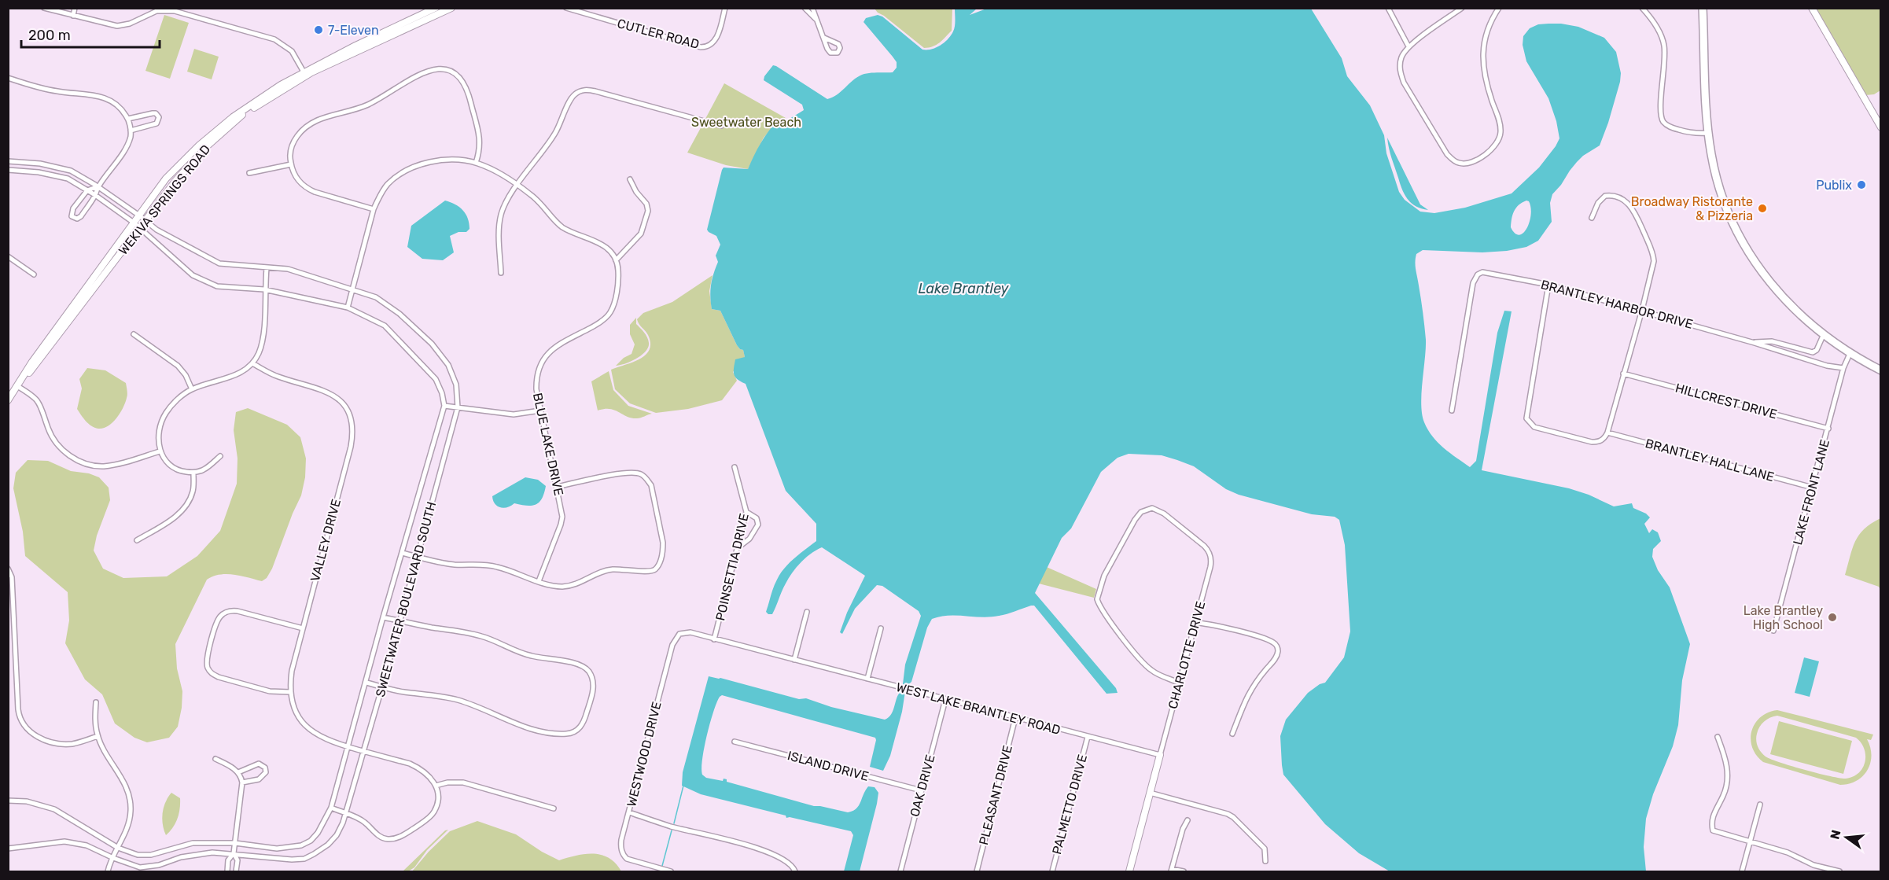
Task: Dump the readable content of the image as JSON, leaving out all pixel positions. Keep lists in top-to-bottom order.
{
  "streets": {
    "main road": ["WEKIVA SPRINGS ROAD"],
    "street": [
      "CUTLER ROAD",
      "BRANTLEY HARBOR DRIVE",
      "HILLCREST DRIVE",
      "BLUE LAKE DRIVE",
      "BRANTLEY HALL LANE",
      "LAKE FRONT LANE",
      "VALLEY DRIVE",
      "POINSETTIA DRIVE",
      "SWEETWATER BOULEVARD SOUTH",
      "CHARLOTTE DRIVE",
      "WEST LAKE BRANTLEY ROAD",
      "WESTWOOD DRIVE",
      "ISLAND DRIVE",
      "OAK DRIVE",
      "PLEASANT DRIVE",
      "PALMETTO DRIVE"
    ]
  },
  "crossings": [
    ["WEKIVA SPRINGS ROAD", "SWEETWATER BOULEVARD SOUTH"],
    ["BRANTLEY HARBOR DRIVE", "LAKE FRONT LANE"],
    ["HILLCREST DRIVE", "LAKE FRONT LANE"],
    ["BRANTLEY HALL LANE", "LAKE FRONT LANE"],
    ["VALLEY DRIVE", "SWEETWATER BOULEVARD SOUTH"],
    ["POINSETTIA DRIVE", "WEST LAKE BRANTLEY ROAD"],
    ["CHARLOTTE DRIVE", "WEST LAKE BRANTLEY ROAD"],
    ["WEST LAKE BRANTLEY ROAD", "WESTWOOD DRIVE"],
    ["WEST LAKE BRANTLEY ROAD", "OAK DRIVE"],
    ["WEST LAKE BRANTLEY ROAD", "PLEASANT DRIVE"],
    ["WEST LAKE BRANTLEY ROAD", "PALMETTO DRIVE"],
    ["ISLAND DRIVE", "OAK DRIVE"]
  ],
  "water": ["Lake Brantley"],
  "parks": ["Sweetwater Beach"],
  "places": [
    "7-Eleven",
    "Publix",
    "Broadway Ristorante & Pizzeria",
    "Lake Brantley High School"
  ],
  "scale_bar": "200 m",
  "north": "left"
}
